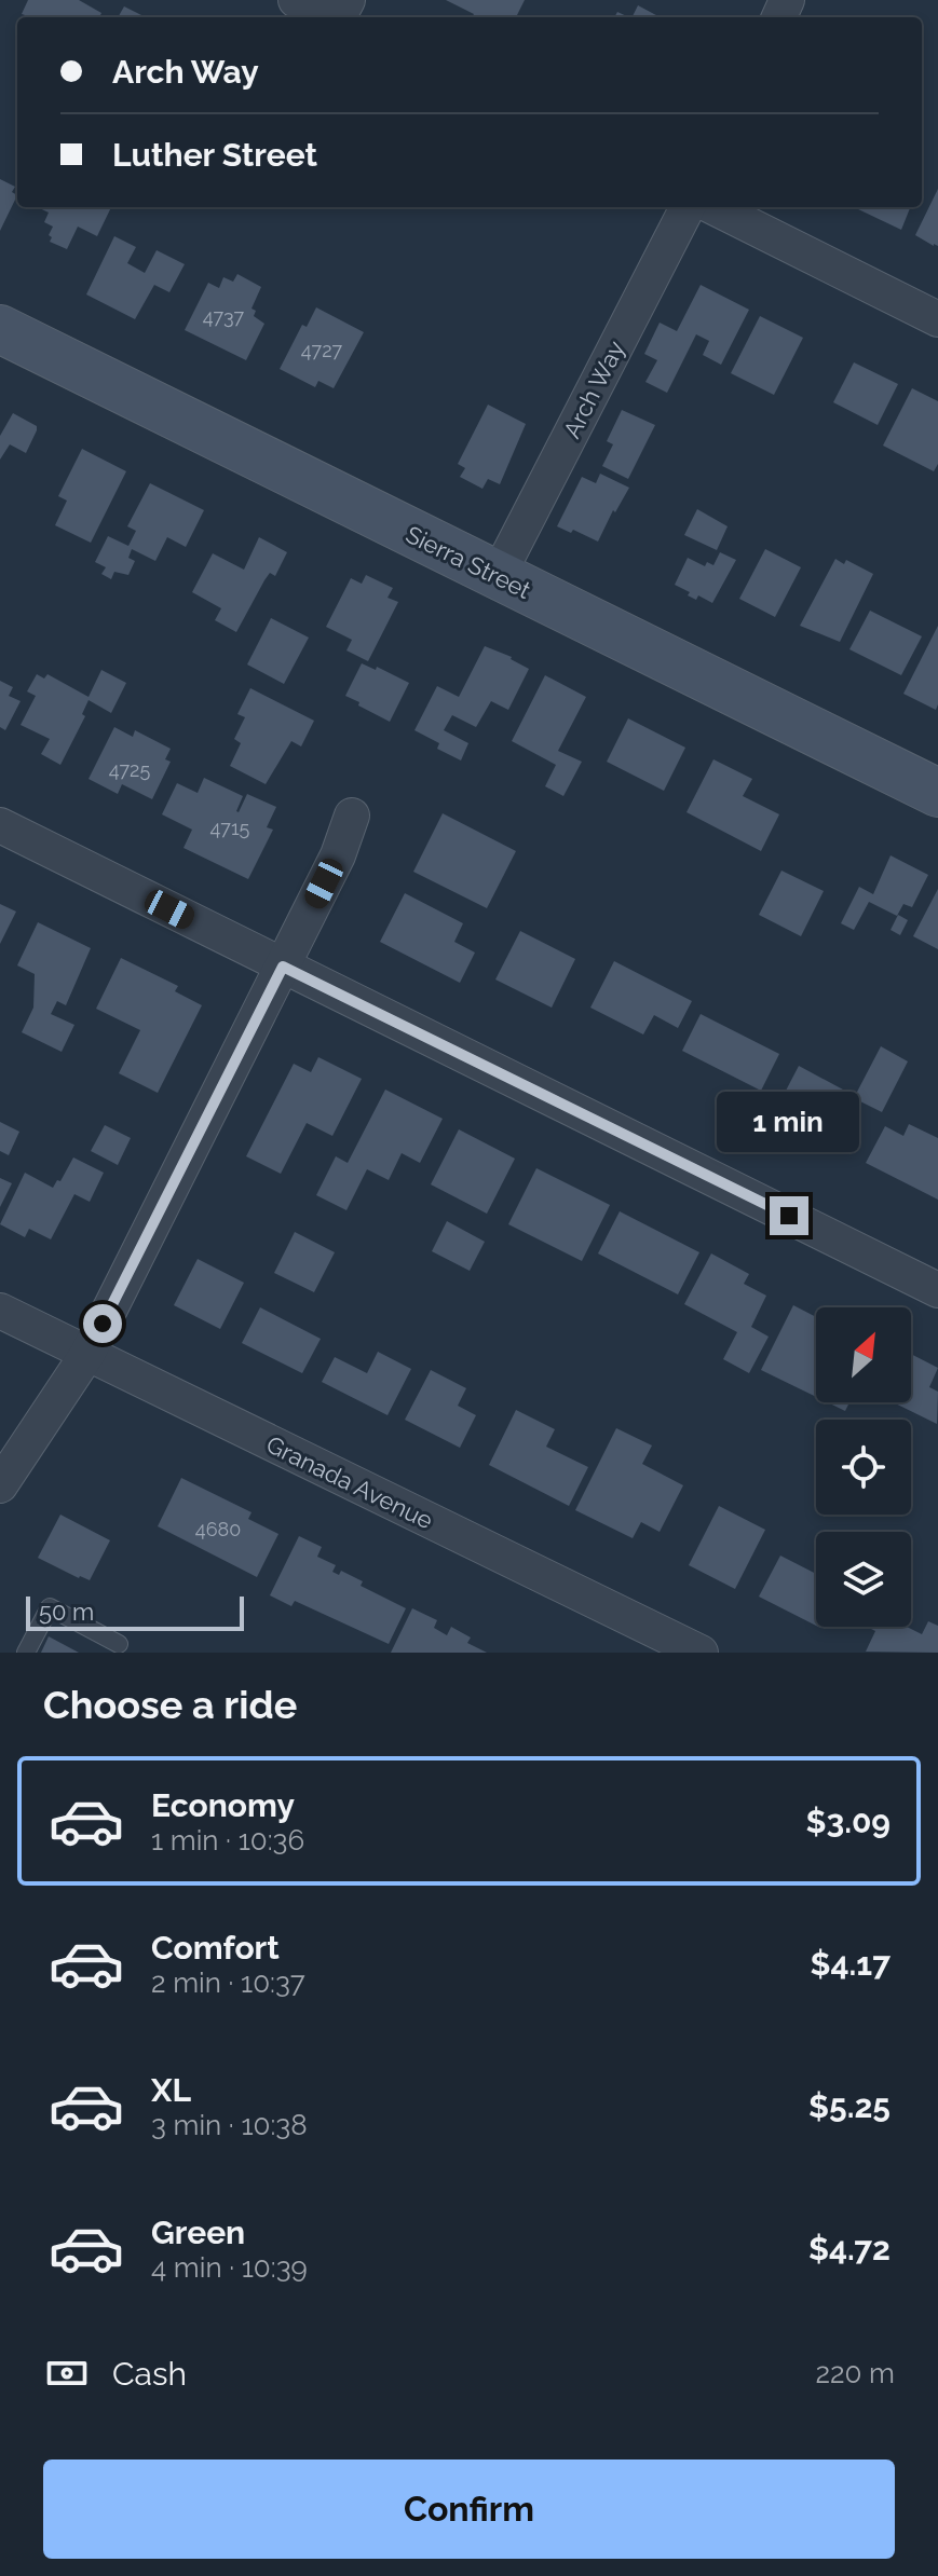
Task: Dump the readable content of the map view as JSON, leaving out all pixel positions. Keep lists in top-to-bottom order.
{
  "streets": {
    "street": ["Arch Way", "Sierra Street", "Granada Avenue"]
  },
  "crossings": [
    ["Arch Way", "Sierra Street"]
  ],
  "house_numbers": [
    "4737",
    "4727",
    "4725",
    "4715",
    "4680"
  ],
  "scale_bar": "50 m",
  "north": "top right",
  "page": {
    "banner": ["Arch Way", "Luther Street"],
    "bubble": "1 min",
    "scale": "50 m",
    "heading": "Choose a ride",
    "list": [
      {
        "name": "Economy",
        "note": "1 min · 10:36",
        "value": "$3.09"
      },
      {
        "name": "Comfort",
        "note": "2 min · 10:37",
        "value": "$4.17"
      },
      {
        "name": "XL",
        "note": "3 min · 10:38",
        "value": "$5.25"
      },
      {
        "name": "Green",
        "note": "4 min · 10:39",
        "value": "$4.72"
      }
    ],
    "pay": ["Cash", "220 m"],
    "buttons": "Confirm"
  }
}
